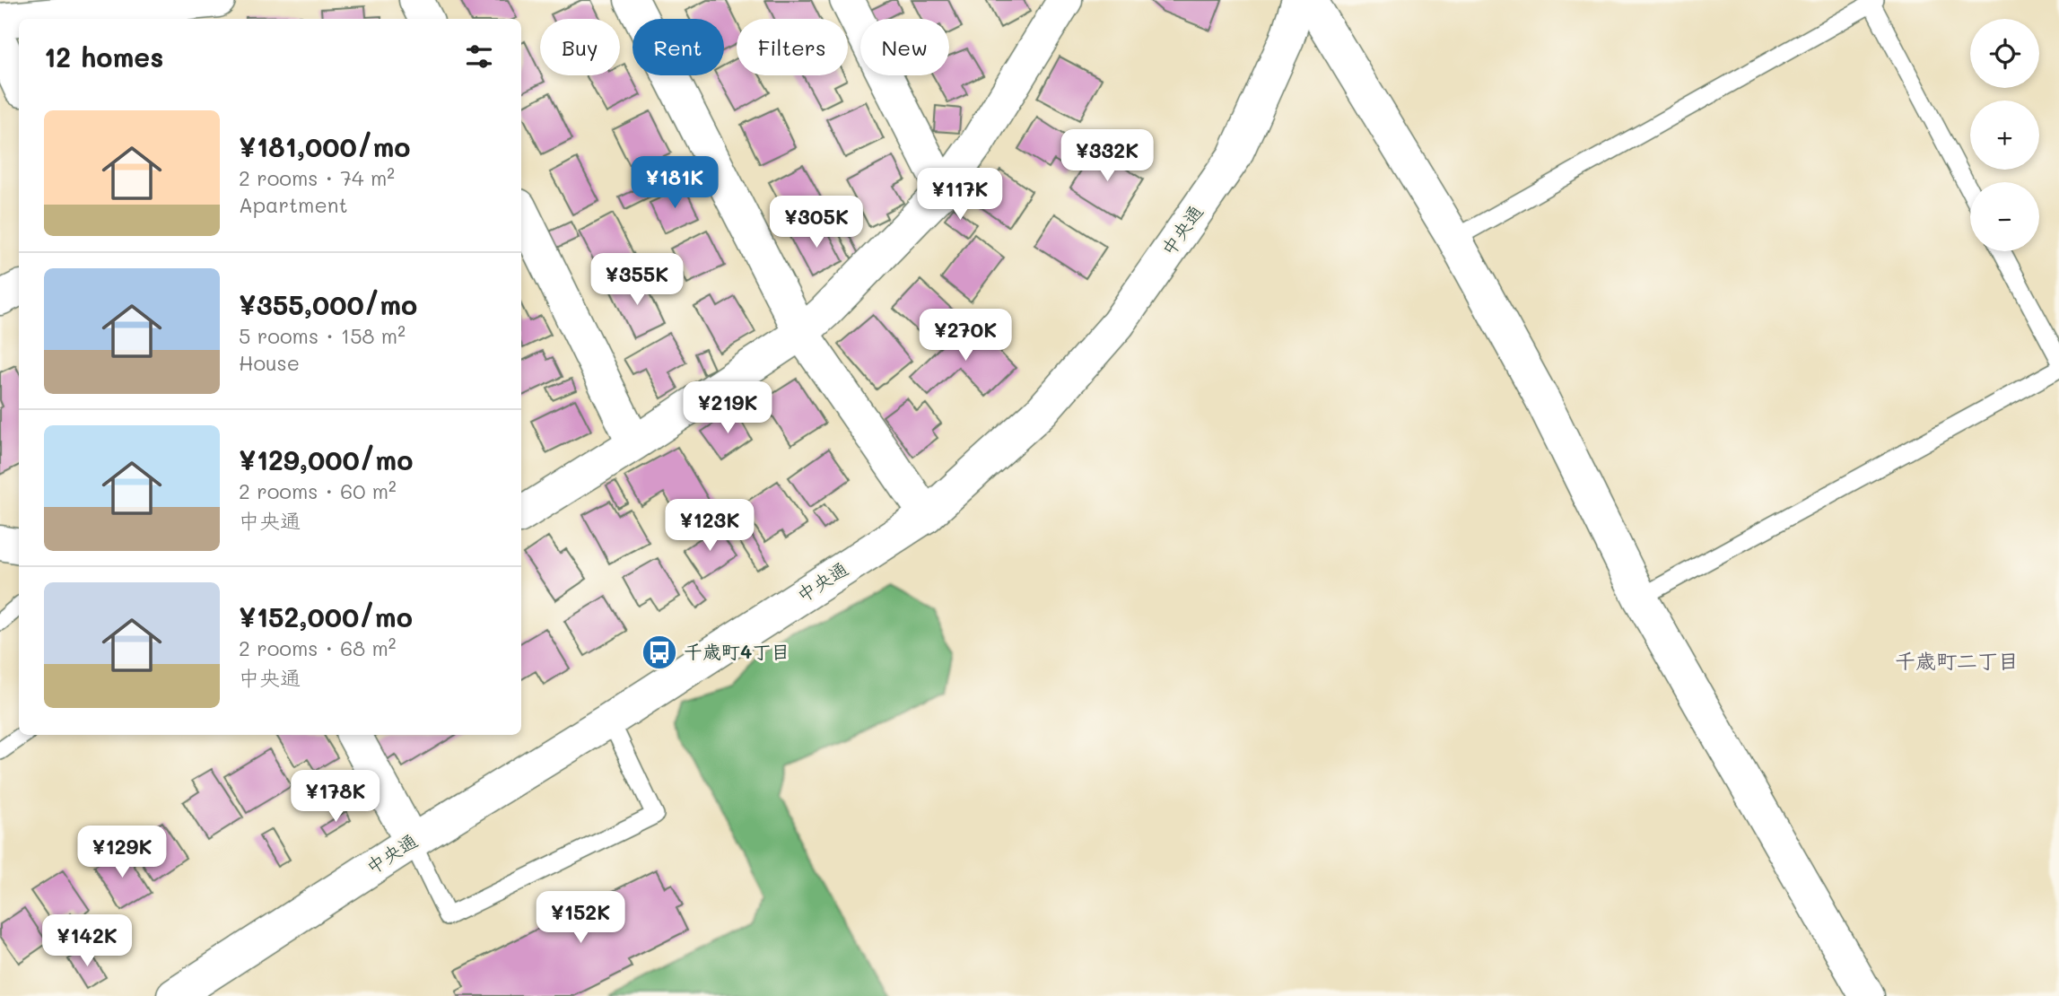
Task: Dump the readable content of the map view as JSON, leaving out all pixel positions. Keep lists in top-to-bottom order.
{
  "streets": {
    "street": ["中央通"]
  },
  "districts": ["千歳町二丁目"],
  "places": {
    "bus stop": ["千歳町4丁目"]
  },
  "page": {
    "map_buttons": ["+", "−"],
    "chip": [
      "Buy",
      "Rent",
      "Filters",
      "New"
    ],
    "heading": "12 homes",
    "list": [
      {
        "name": "¥181,000/mo",
        "note": "2 rooms · 74 m² · Apartment"
      },
      {
        "name": "¥355,000/mo",
        "note": "5 rooms · 158 m² · House"
      },
      {
        "name": "¥129,000/mo",
        "note": "2 rooms · 60 m² · 中央通"
      },
      {
        "name": "¥152,000/mo",
        "note": "2 rooms · 68 m² · 中央通"
      }
    ],
    "price": [
      "¥332K",
      "¥181K",
      "¥117K",
      "¥305K",
      "¥355K",
      "¥270K",
      "¥219K",
      "¥123K",
      "¥178K",
      "¥129K",
      "¥152K",
      "¥142K"
    ]
  }
}
